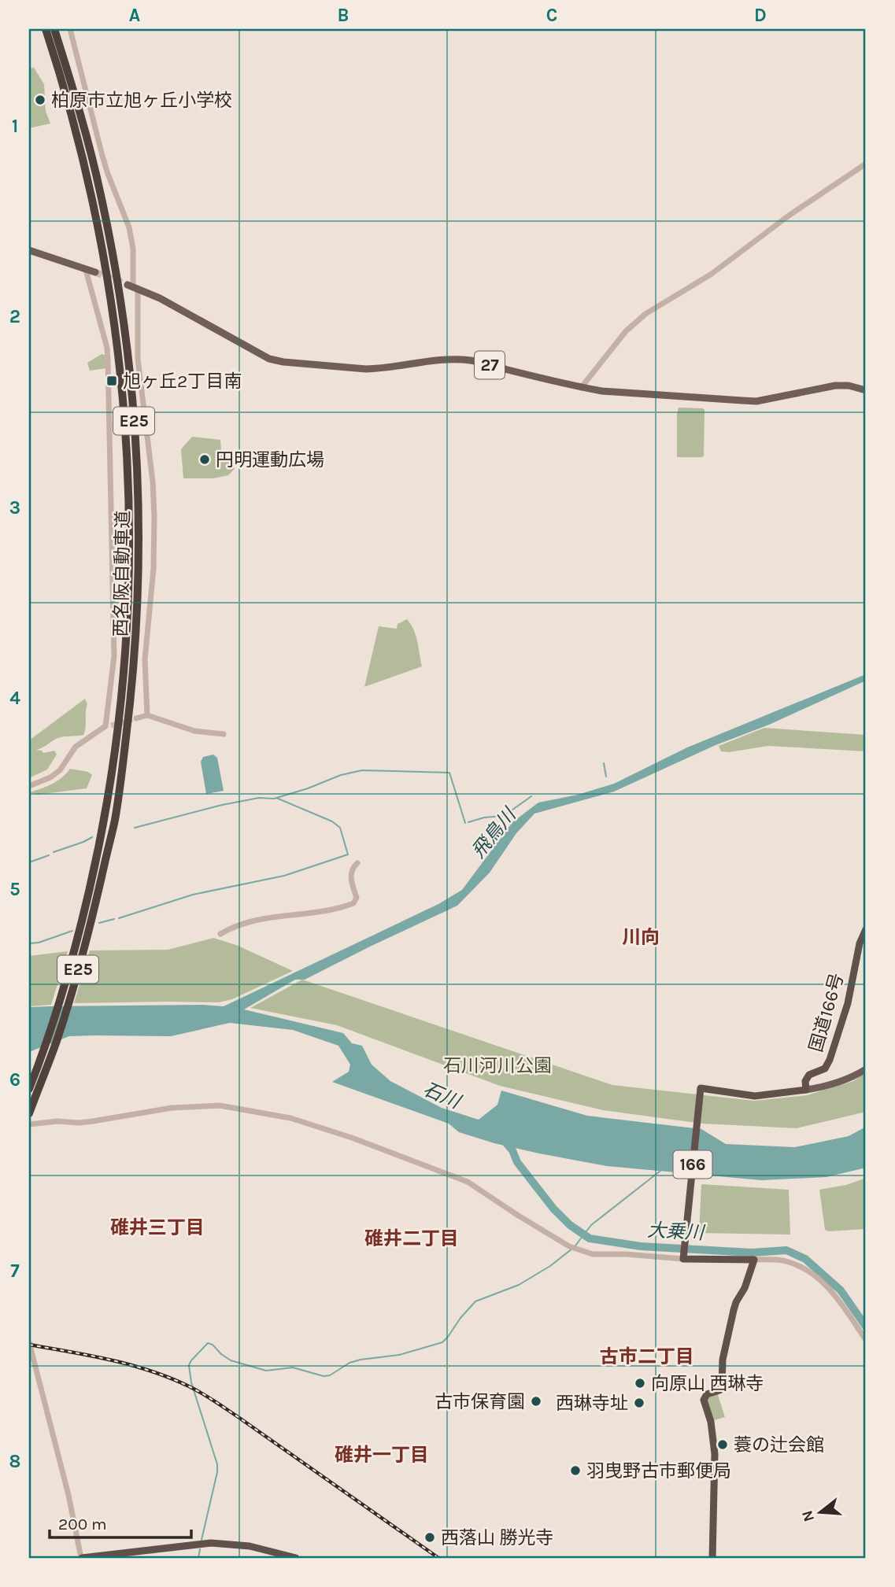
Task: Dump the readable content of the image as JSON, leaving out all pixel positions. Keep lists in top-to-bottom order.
{
  "streets": {
    "highway": [
      "E25",
      "西名阪自動車道",
      "国道166号",
      "166"
    ],
    "main road": ["27"]
  },
  "crossings": [
    ["国道166号", "166"]
  ],
  "districts": [
    "川向",
    "碓井三丁目",
    "碓井二丁目",
    "古市二丁目",
    "碓井一丁目"
  ],
  "water": ["飛鳥川", "石川", "大乗川"],
  "parks": ["石川河川公園"],
  "places": {
    "other": [
      "柏原市立旭ヶ丘小学校",
      "円明運動広場",
      "向原山 西琳寺",
      "古市保育園",
      "西琳寺址",
      "蓑の辻会館",
      "羽曳野古市郵便局",
      "西落山 勝光寺"
    ],
    "transit": ["旭ヶ丘2丁目南"]
  },
  "scale_bar": "200 m",
  "north": "left",
  "grid": {
    "columns": [
      "A",
      "B",
      "C",
      "D"
    ],
    "rows": [
      "1",
      "2",
      "3",
      "4",
      "5",
      "6",
      "7",
      "8"
    ]
  }
}
